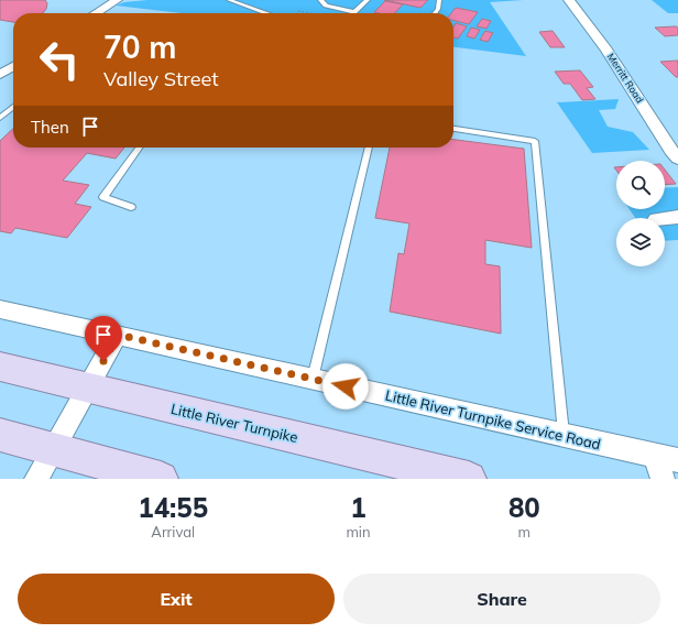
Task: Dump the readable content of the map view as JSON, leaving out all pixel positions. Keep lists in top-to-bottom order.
{
  "streets": {
    "main road": ["Little River Turnpike"],
    "street": ["Merritt Road", "Little River Turnpike Service Road"]
  },
  "page": {
    "turn": ["70 m", "Valley Street"],
    "then": "Then",
    "eta": [
      "14:55",
      "Arrival",
      "1",
      "min",
      "80",
      "m"
    ],
    "buttons": ["Exit", "Share"]
  }
}
